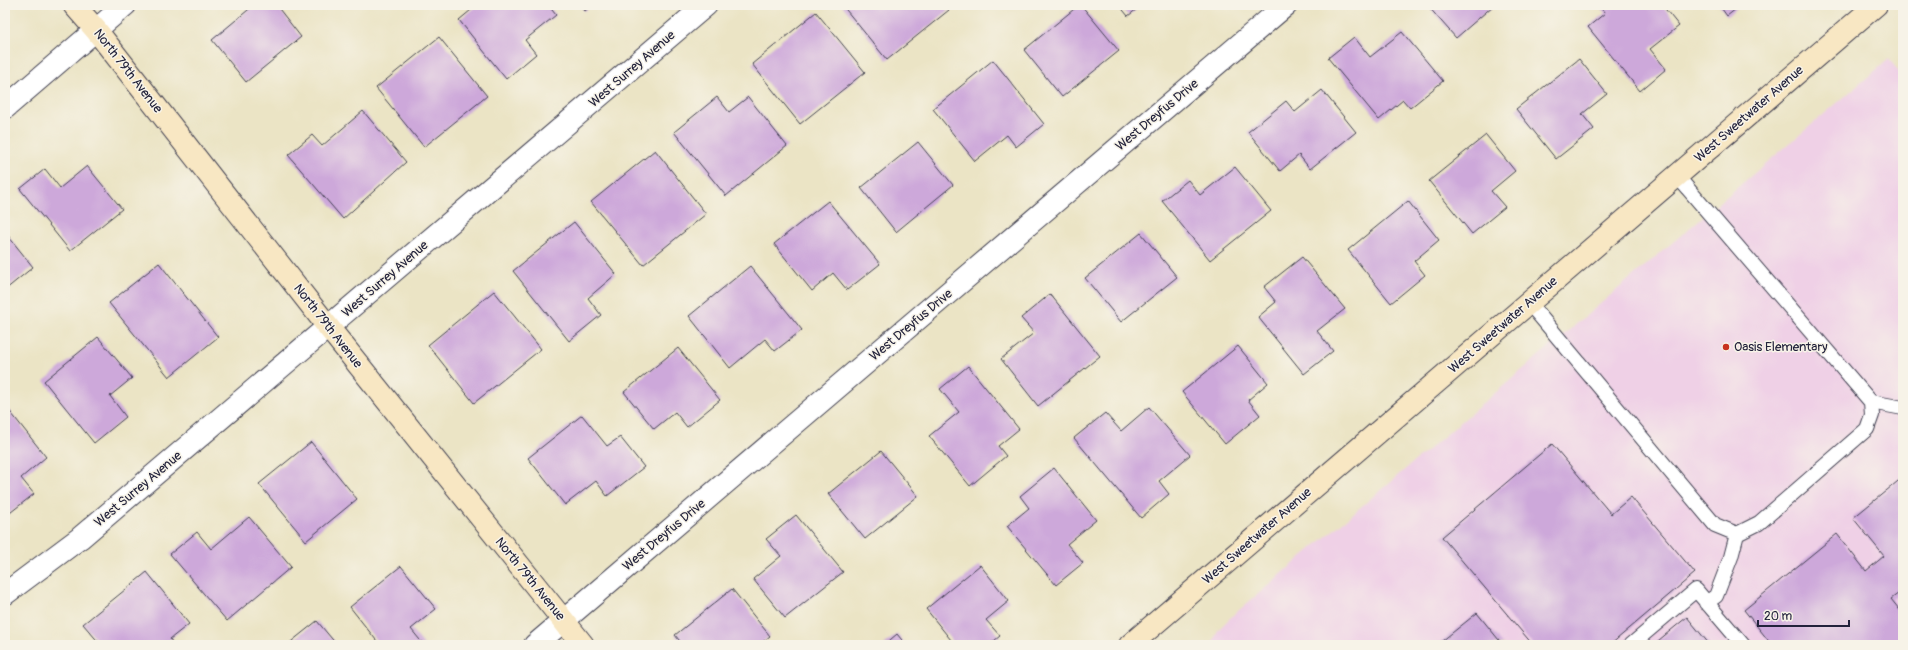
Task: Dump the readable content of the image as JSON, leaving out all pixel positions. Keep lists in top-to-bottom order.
{
  "streets": {
    "street": [
      "West Surrey Avenue",
      "North 79th Avenue",
      "West Sweetwater Avenue",
      "West Dreyfus Drive"
    ]
  },
  "crossings": [
    ["West Surrey Avenue", "North 79th Avenue"],
    ["North 79th Avenue", "West Dreyfus Drive"]
  ],
  "places": ["Oasis Elementary"],
  "scale_bar": "20 m"
}
